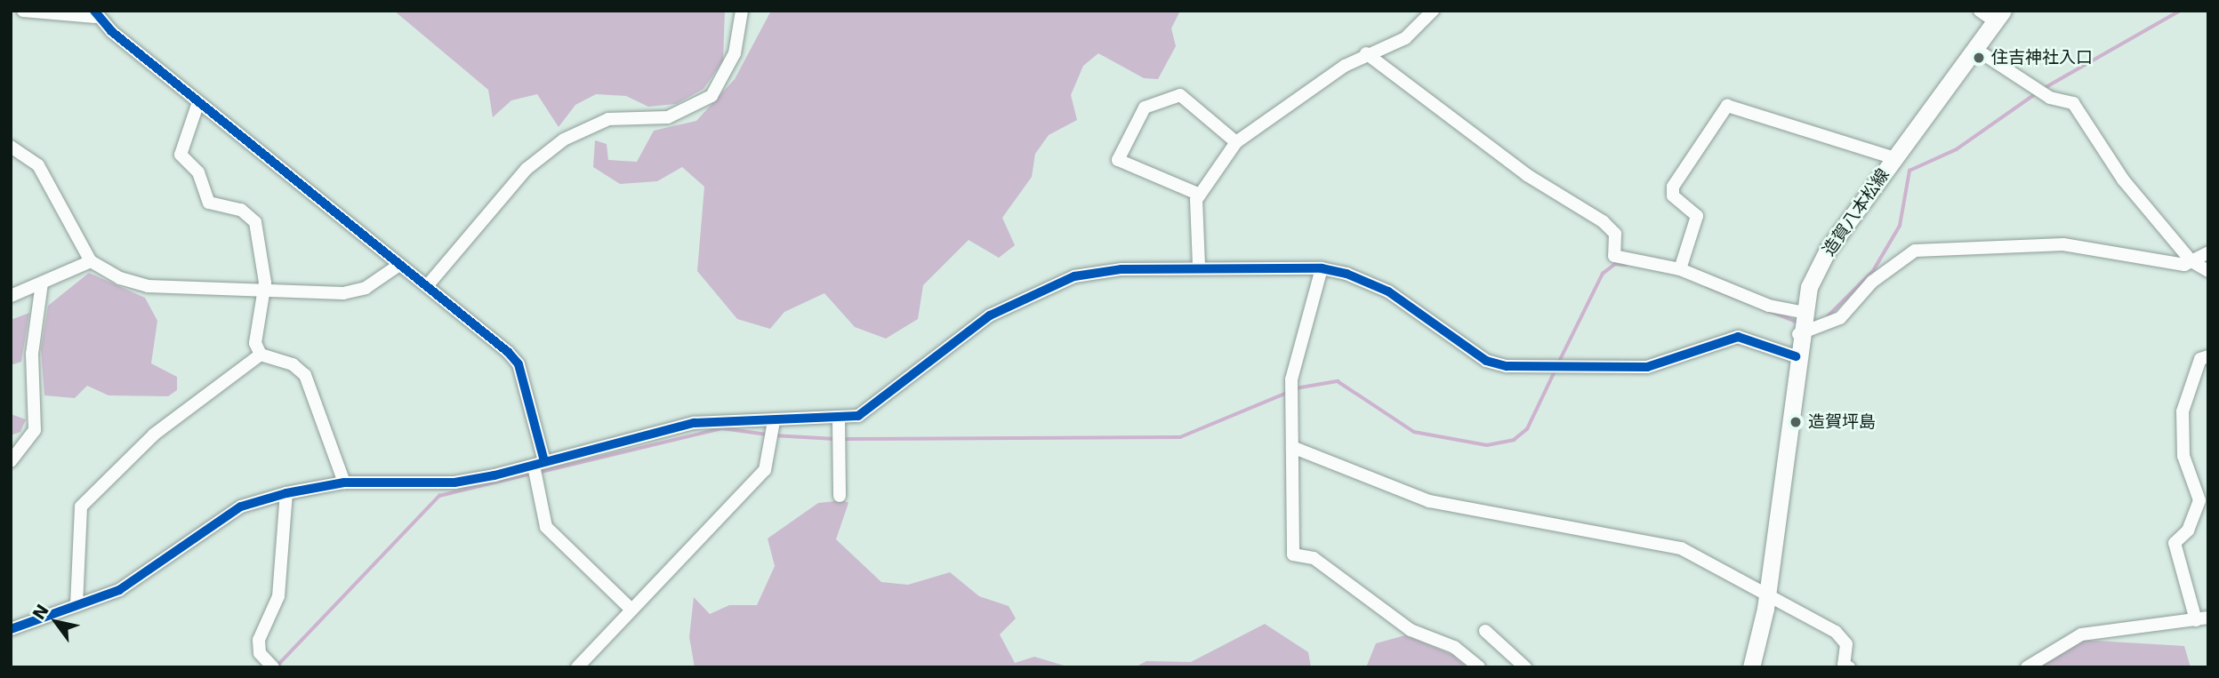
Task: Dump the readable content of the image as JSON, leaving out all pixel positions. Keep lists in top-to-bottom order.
{
  "streets": {
    "main road": ["造賀八本松線"]
  },
  "places": ["住吉神社入口", "造賀坪島"],
  "north": "top left"
}
